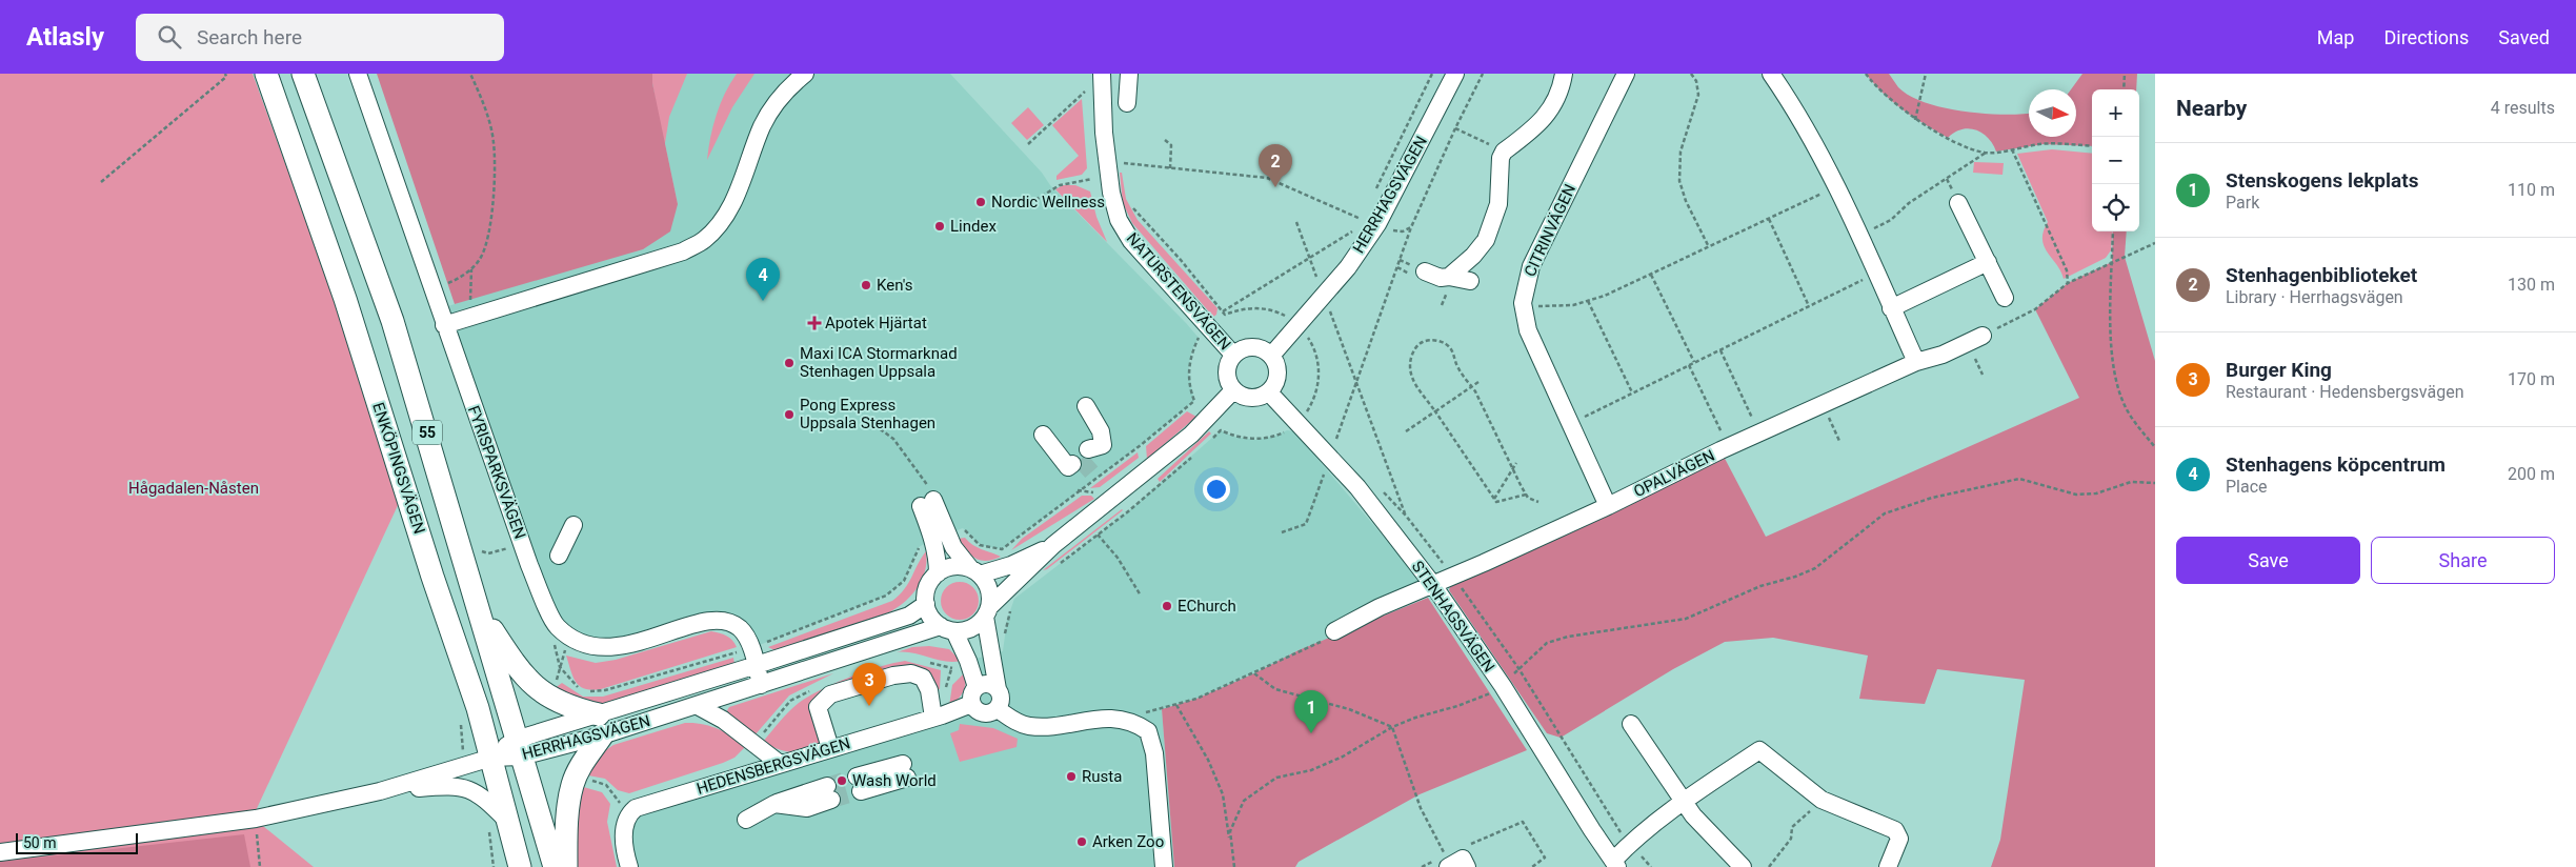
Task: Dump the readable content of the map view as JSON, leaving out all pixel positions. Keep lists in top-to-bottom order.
{
  "streets": {
    "main road": ["55", "ENKÖPINGSVÄGEN"],
    "street": [
      "HERRHAGSVÄGEN",
      "CITRINVÄGEN",
      "NATURSTENSVÄGEN",
      "FYRISPARKSVÄGEN",
      "OPALVÄGEN",
      "STENHAGSVÄGEN",
      "HEDENSBERGSVÄGEN"
    ]
  },
  "crossings": [
    ["HERRHAGSVÄGEN", "NATURSTENSVÄGEN"],
    ["HERRHAGSVÄGEN", "55"],
    ["HERRHAGSVÄGEN", "ENKÖPINGSVÄGEN"],
    ["HERRHAGSVÄGEN", "FYRISPARKSVÄGEN"],
    ["HERRHAGSVÄGEN", "STENHAGSVÄGEN"],
    ["CITRINVÄGEN", "OPALVÄGEN"],
    ["NATURSTENSVÄGEN", "STENHAGSVÄGEN"],
    ["OPALVÄGEN", "STENHAGSVÄGEN"]
  ],
  "parks": ["Hågadalen-Nåsten"],
  "places": {
    "other": [
      "Nordic Wellness",
      "Lindex",
      "Ken's",
      "Maxi ICA Stormarknad Stenhagen Uppsala",
      "Pong Express Uppsala Stenhagen",
      "EChurch",
      "Rusta",
      "Wash World",
      "Arken Zoo"
    ],
    "health": ["Apotek Hjärtat"]
  },
  "scale_bar": "50 m",
  "north": "right",
  "page": {
    "header": "Atlasly",
    "search": "Search here",
    "nav": ["Map", "Directions", "Saved"],
    "heading": ["Nearby", "4 results"],
    "map_buttons": ["+", "−"],
    "list": [
      {
        "mark": "1",
        "name": "Stenskogens lekplats",
        "note": "Park",
        "value": "110 m"
      },
      {
        "mark": "2",
        "name": "Stenhagenbiblioteket",
        "note": "Library · Herrhagsvägen",
        "value": "130 m"
      },
      {
        "mark": "3",
        "name": "Burger King",
        "note": "Restaurant · Hedensbergsvägen",
        "value": "170 m"
      },
      {
        "mark": "4",
        "name": "Stenhagens köpcentrum",
        "note": "Place",
        "value": "200 m"
      }
    ],
    "pins": [
      "2",
      "4",
      "3",
      "1"
    ],
    "buttons": ["Save", "Share"],
    "scale": "50 m"
  }
}
